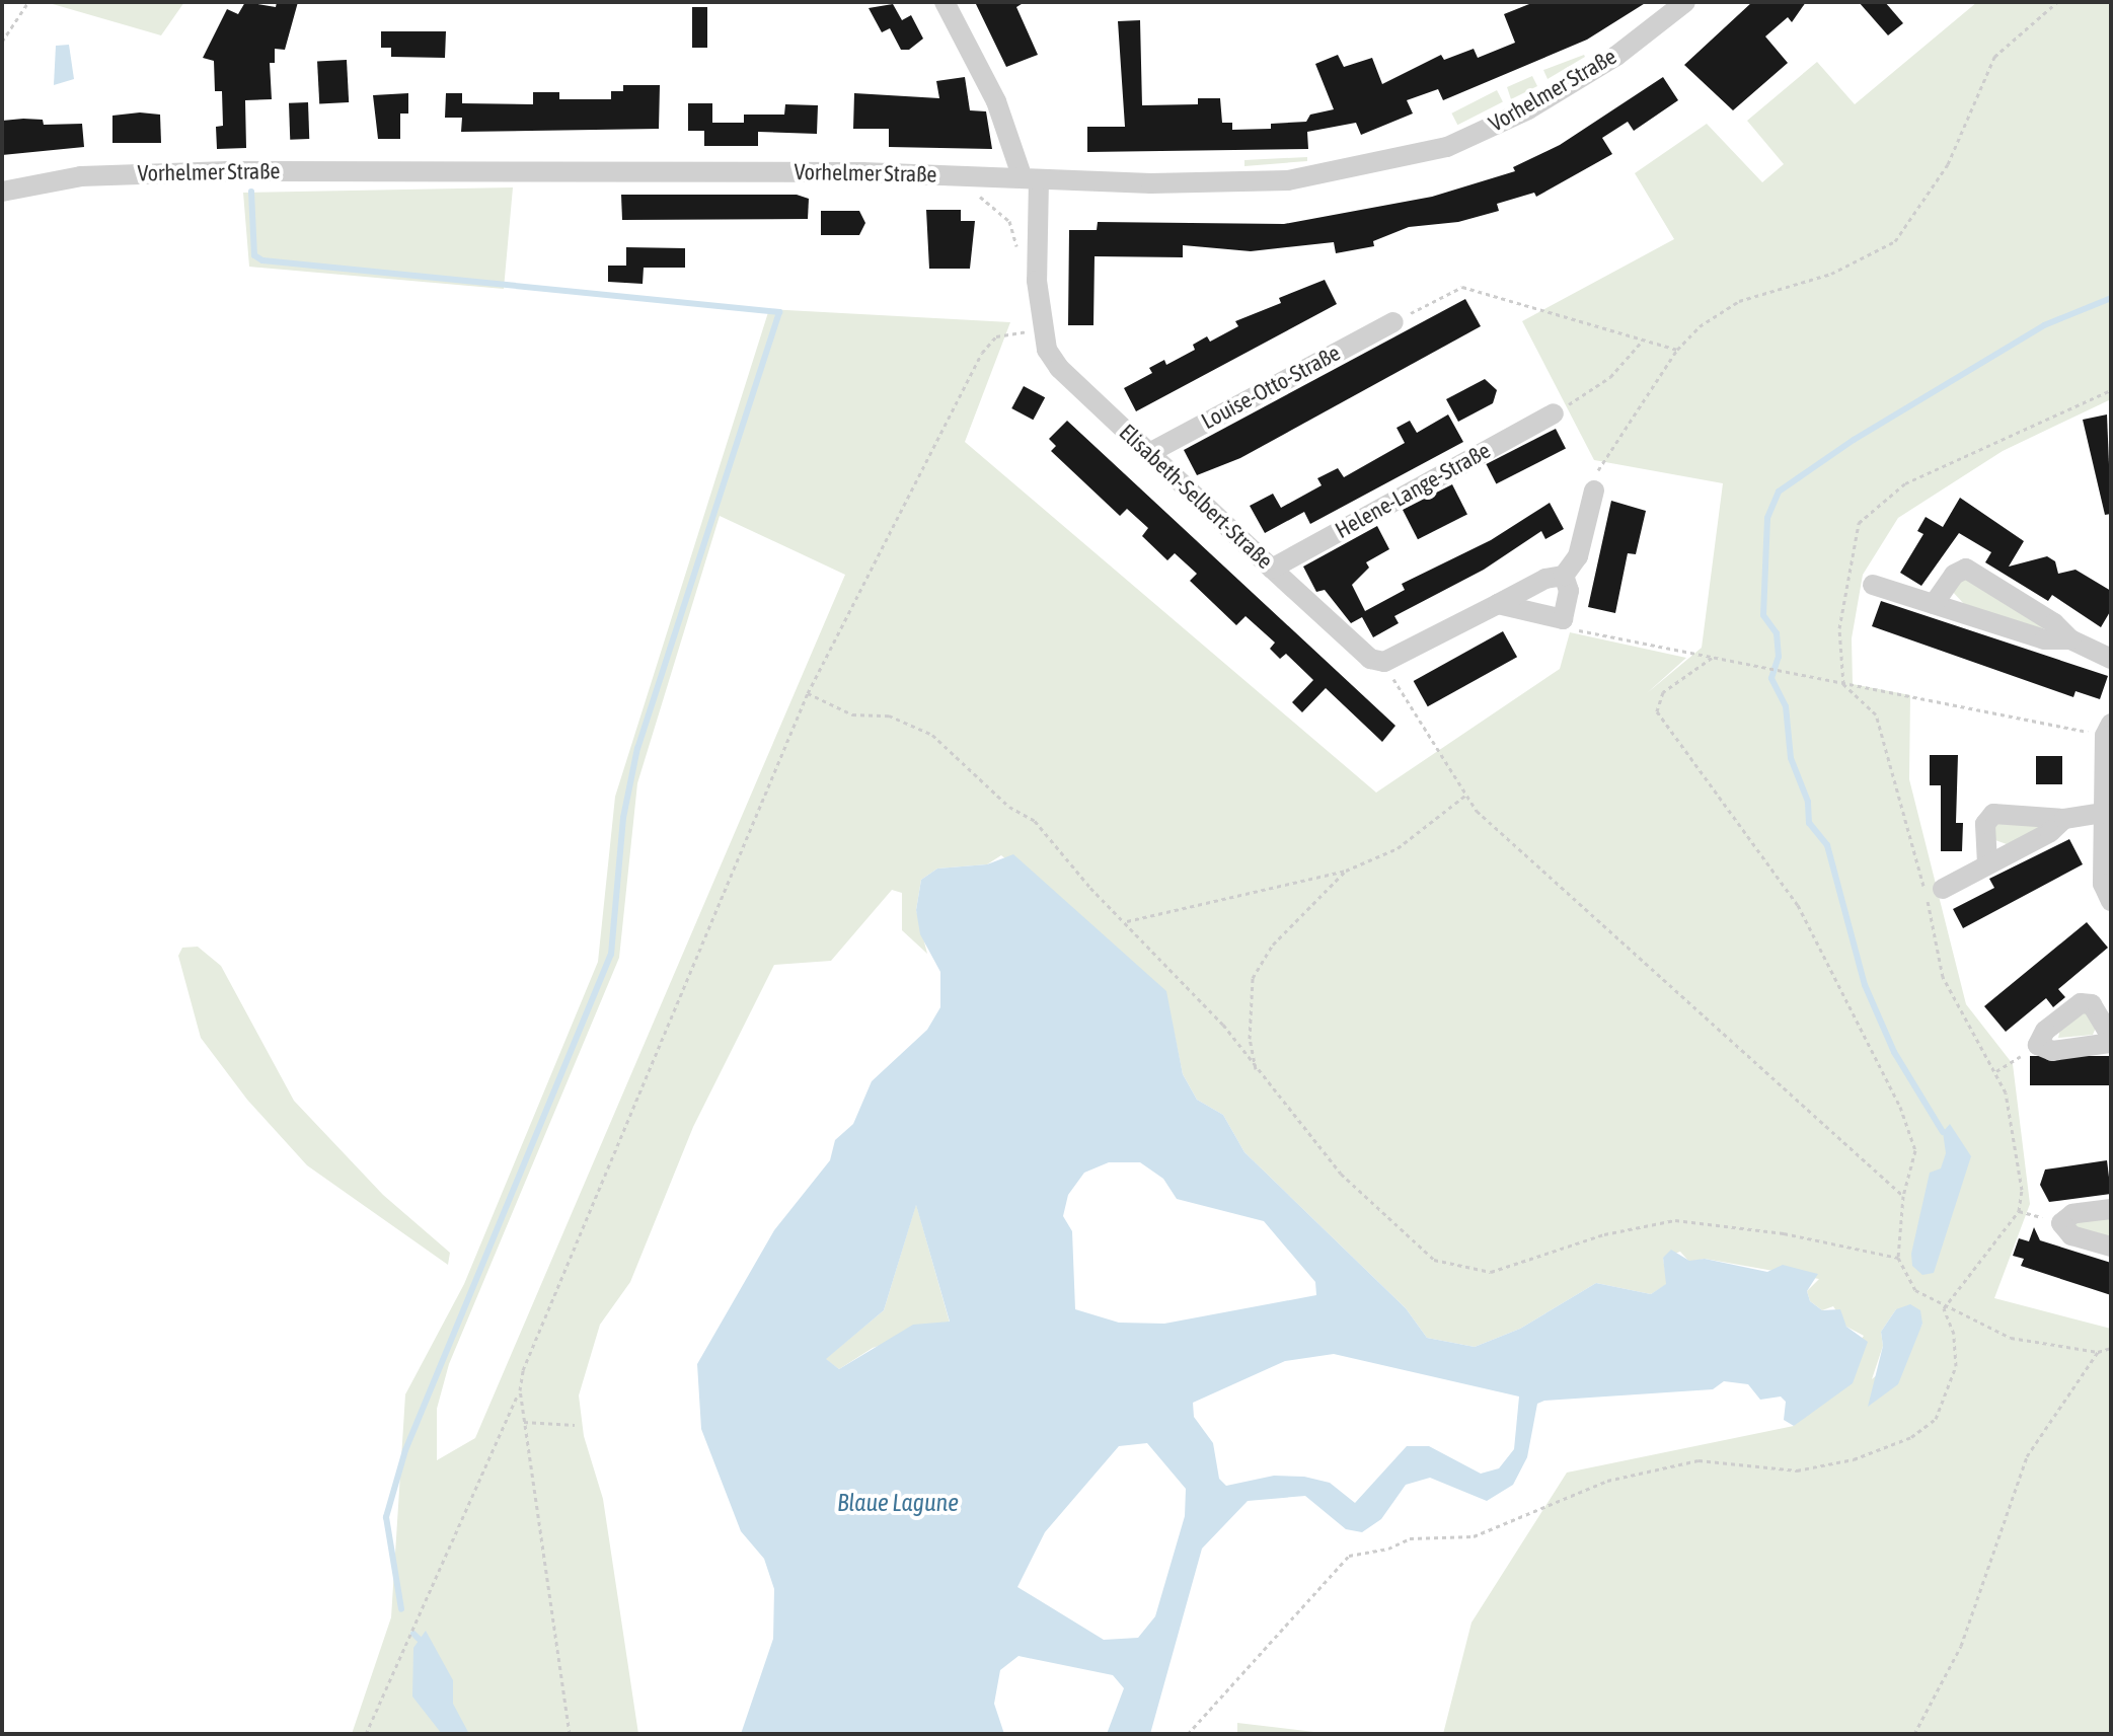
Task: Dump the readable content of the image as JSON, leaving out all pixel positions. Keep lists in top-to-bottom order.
{
  "streets": {
    "street": [
      "Vorhelmer Straße",
      "Louise-Otto-Straße",
      "Helene-Lange-Straße",
      "Elisabeth-Selbert-Straße"
    ]
  },
  "crossings": [
    ["Vorhelmer Straße", "Elisabeth-Selbert-Straße"],
    ["Louise-Otto-Straße", "Elisabeth-Selbert-Straße"],
    ["Helene-Lange-Straße", "Elisabeth-Selbert-Straße"]
  ],
  "water": ["Blaue Lagune"]
}
